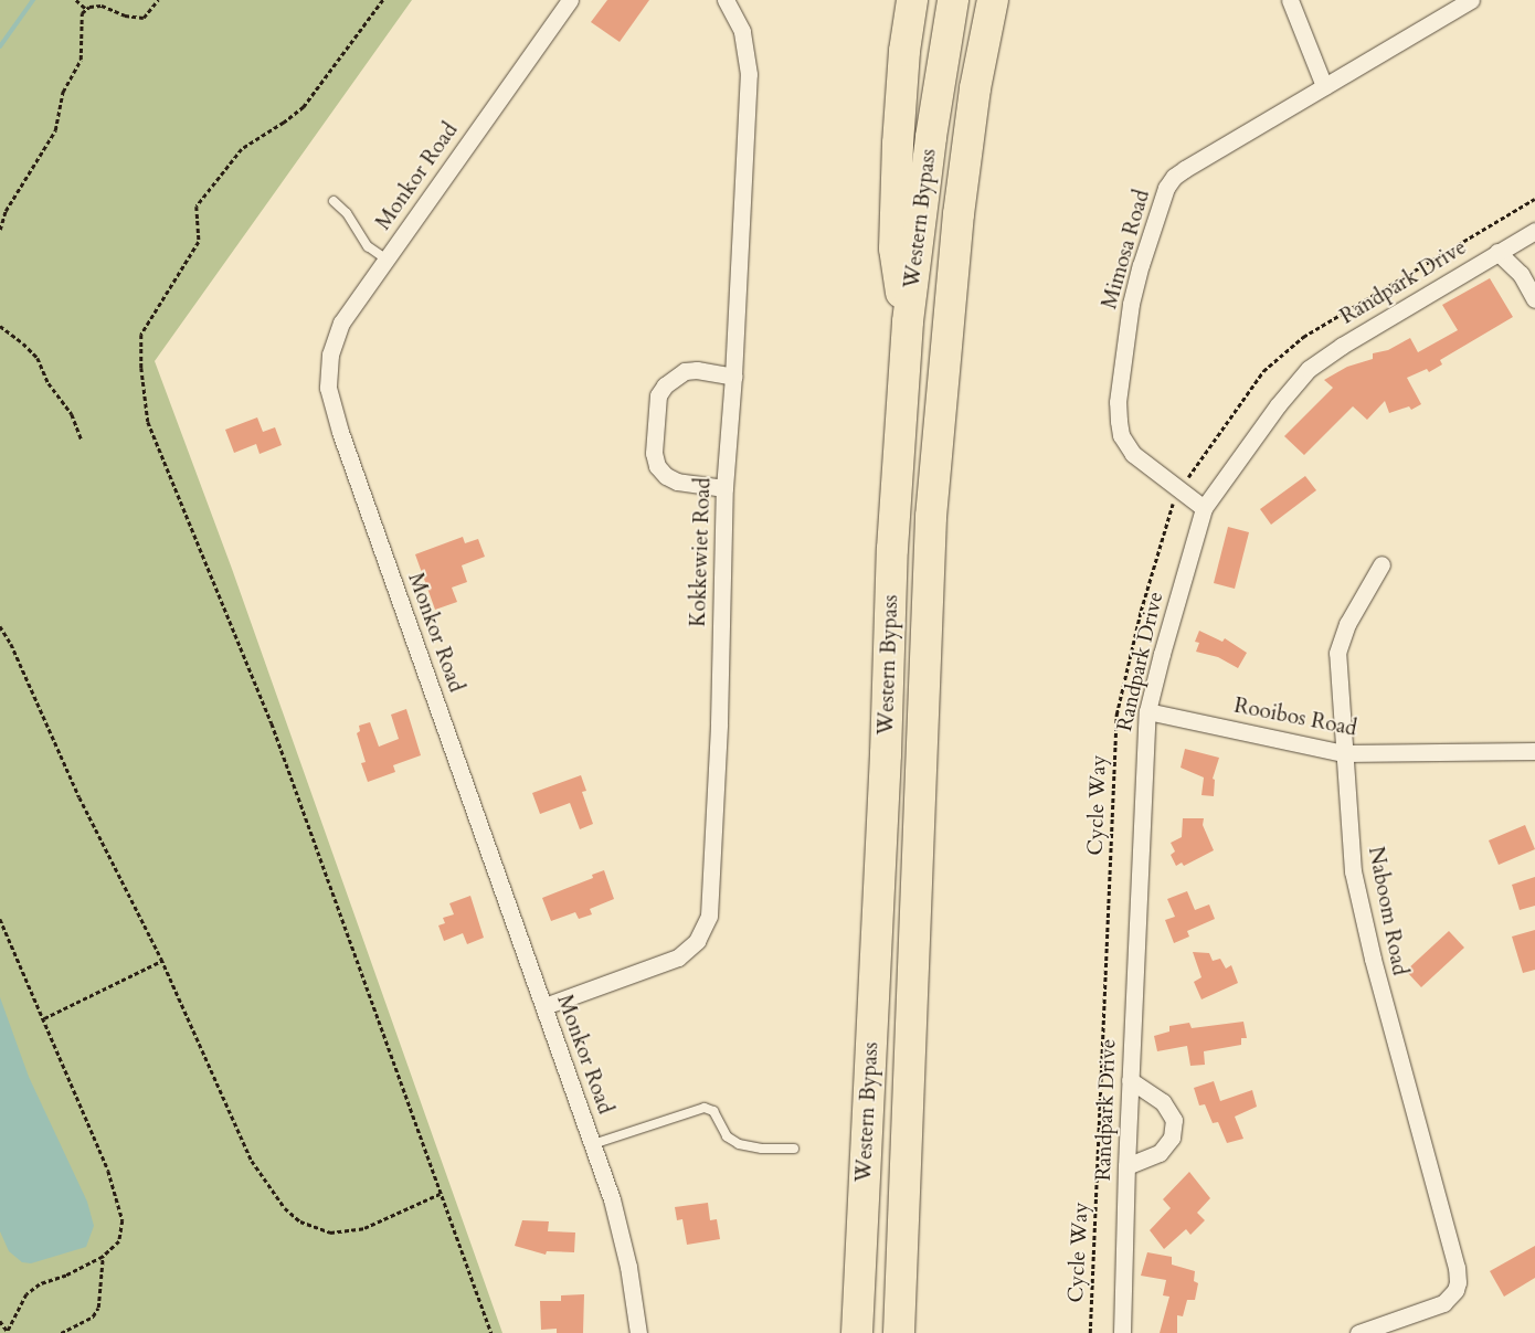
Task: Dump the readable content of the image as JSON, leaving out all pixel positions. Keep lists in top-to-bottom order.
{
  "streets": {
    "highway": ["Western Bypass"],
    "street": [
      "Monkor Road",
      "Mimosa Road",
      "Randpark Drive",
      "Kokkewiet Road",
      "Rooibos Road",
      "Naboom Road"
    ],
    "path": ["Cycle Way"]
  },
  "crossings": [
    ["Monkor Road", "Kokkewiet Road"],
    ["Mimosa Road", "Randpark Drive"],
    ["Mimosa Road", "Cycle Way"],
    ["Randpark Drive", "Rooibos Road"],
    ["Rooibos Road", "Naboom Road"]
  ]
}
